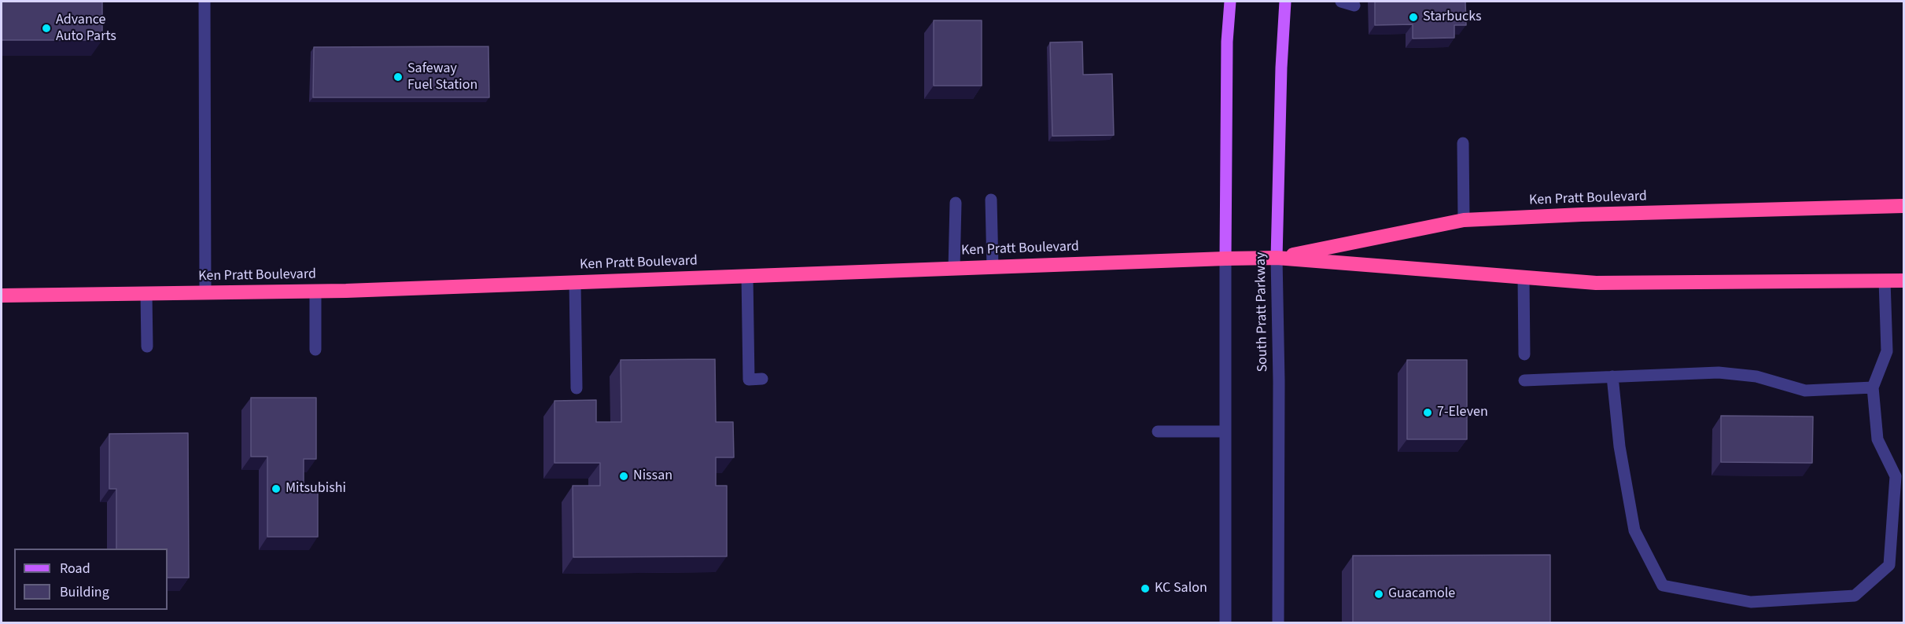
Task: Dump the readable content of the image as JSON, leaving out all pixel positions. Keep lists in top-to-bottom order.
{
  "streets": {
    "highway": ["Ken Pratt Boulevard"],
    "main road": ["South Pratt Parkway"]
  },
  "crossings": [
    ["Ken Pratt Boulevard", "South Pratt Parkway"]
  ],
  "places": [
    "Starbucks",
    "Advance Auto Parts",
    "Safeway Fuel Station",
    "7-Eleven",
    "Nissan",
    "Mitsubishi",
    "KC Salon",
    "Guacamole"
  ],
  "legend": ["Road", "Building"]
}
